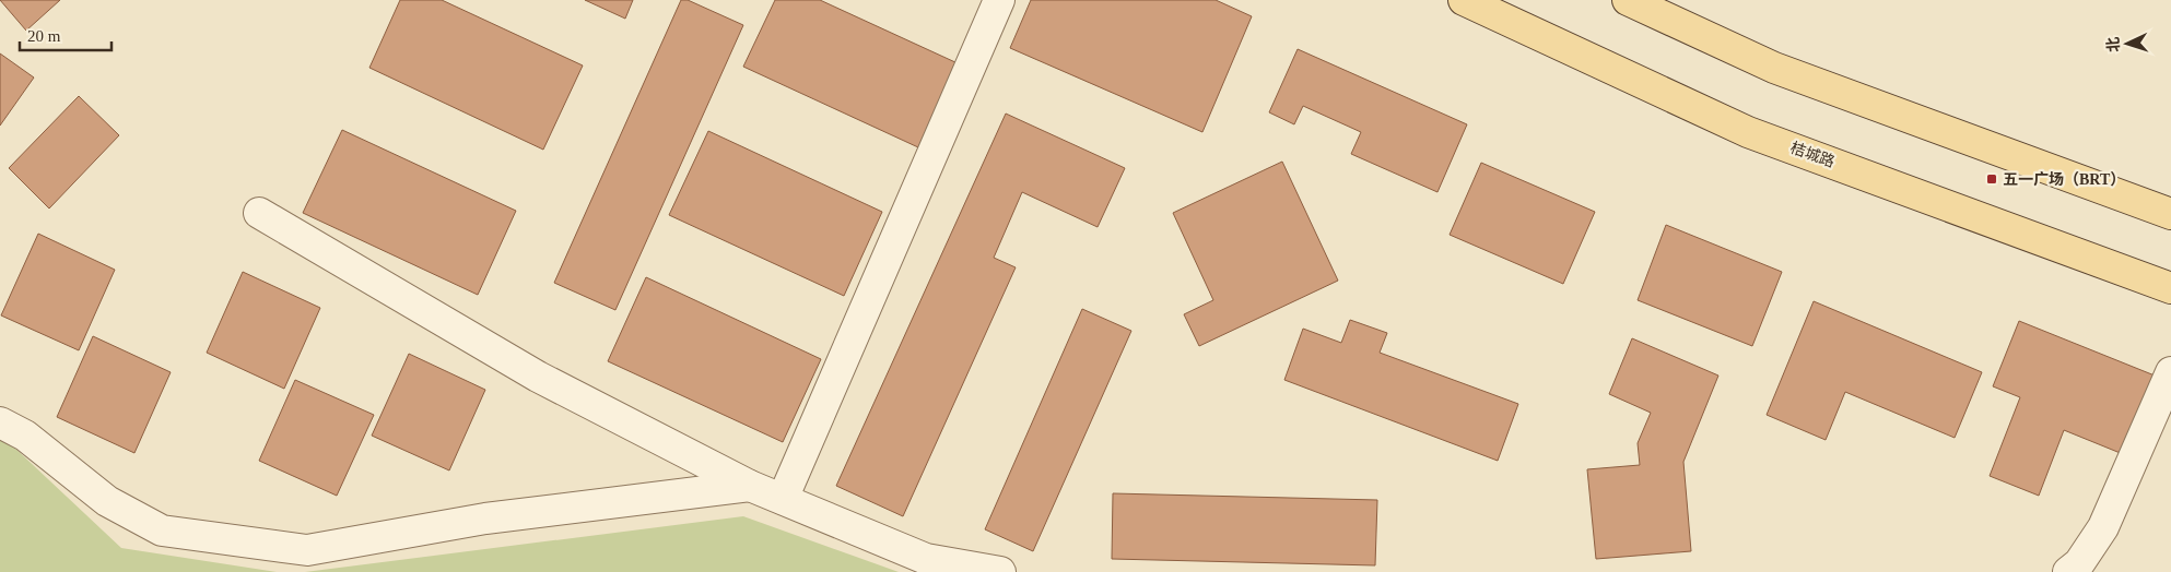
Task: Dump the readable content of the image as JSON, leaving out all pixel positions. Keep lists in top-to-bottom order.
{
  "streets": {
    "main road": ["桔城路"]
  },
  "places": {
    "transit": ["五一广场（BRT）"]
  },
  "scale_bar": "20 m",
  "north": "left"
}
